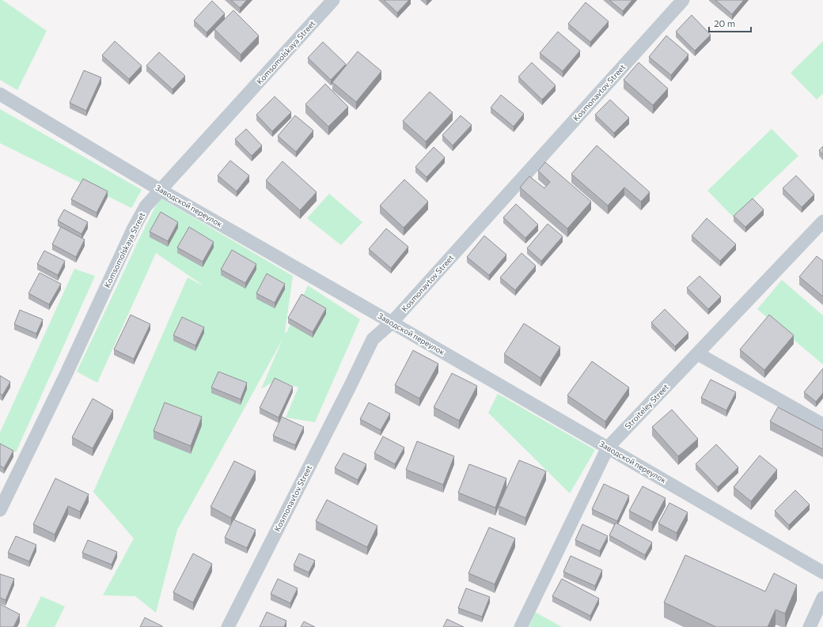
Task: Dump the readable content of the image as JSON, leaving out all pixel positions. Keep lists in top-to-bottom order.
{
  "streets": {
    "street": [
      "Komsomolskaya Street",
      "Kosmonavtov Street",
      "Заводской переулок",
      "Stroiteley Street"
    ]
  },
  "crossings": [
    ["Komsomolskaya Street", "Заводской переулок"],
    ["Kosmonavtov Street", "Заводской переулок"],
    ["Заводской переулок", "Stroiteley Street"]
  ],
  "scale_bar": "20 m"
}
